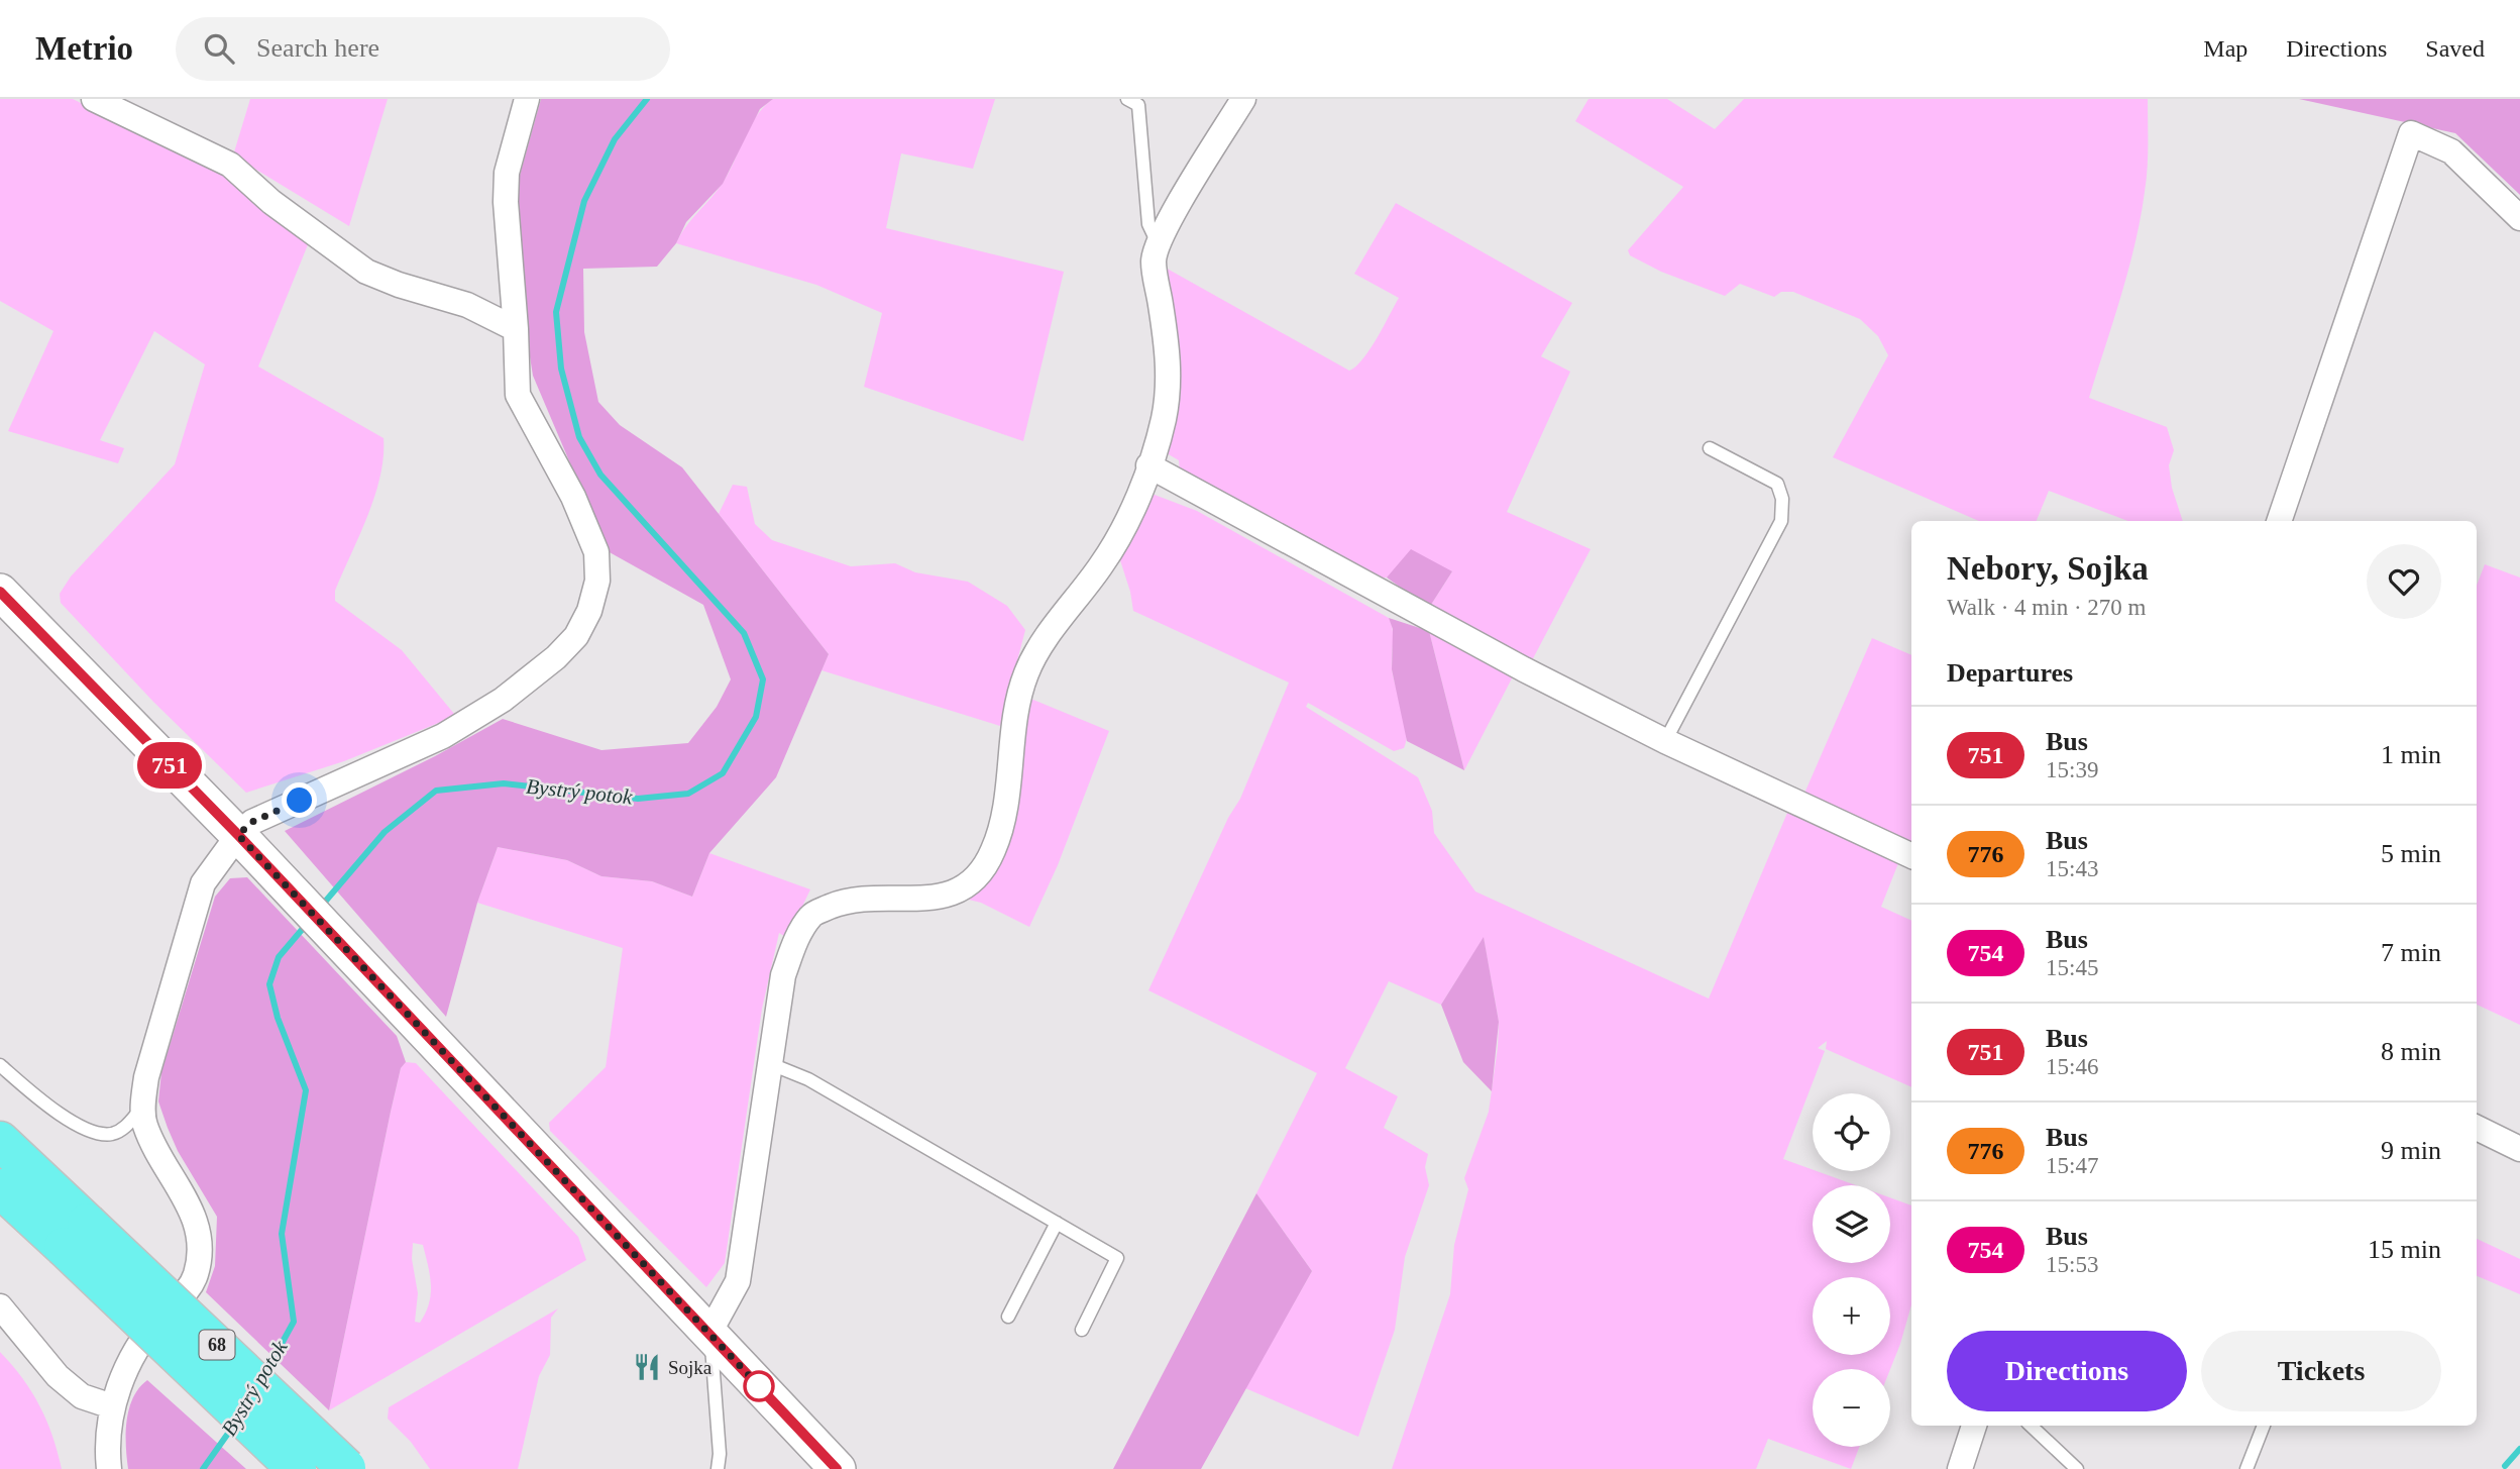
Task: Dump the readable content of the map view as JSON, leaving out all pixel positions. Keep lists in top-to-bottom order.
{
  "streets": {
    "highway": ["68"]
  },
  "water": ["Bystrý potok"],
  "places": {
    "restaurant": ["Sojka"]
  },
  "lines": ["bus line 751"],
  "page": {
    "header": "Metrio",
    "search": "Search here",
    "nav": ["Map", "Directions", "Saved"],
    "on_map": "751",
    "heading": [
      ["Nebory, Sojka", "Walk · 4 min · 270 m"],
      "Departures"
    ],
    "list": [
      {
        "mark": "751",
        "name": "Bus",
        "note": "15:39",
        "value": "1 min"
      },
      {
        "mark": "776",
        "name": "Bus",
        "note": "15:43",
        "value": "5 min"
      },
      {
        "mark": "754",
        "name": "Bus",
        "note": "15:45",
        "value": "7 min"
      },
      {
        "mark": "751",
        "name": "Bus",
        "note": "15:46",
        "value": "8 min"
      },
      {
        "mark": "776",
        "name": "Bus",
        "note": "15:47",
        "value": "9 min"
      },
      {
        "mark": "754",
        "name": "Bus",
        "note": "15:53",
        "value": "15 min"
      }
    ],
    "map_buttons": ["+", "−"],
    "buttons": ["Directions", "Tickets"]
  }
}
